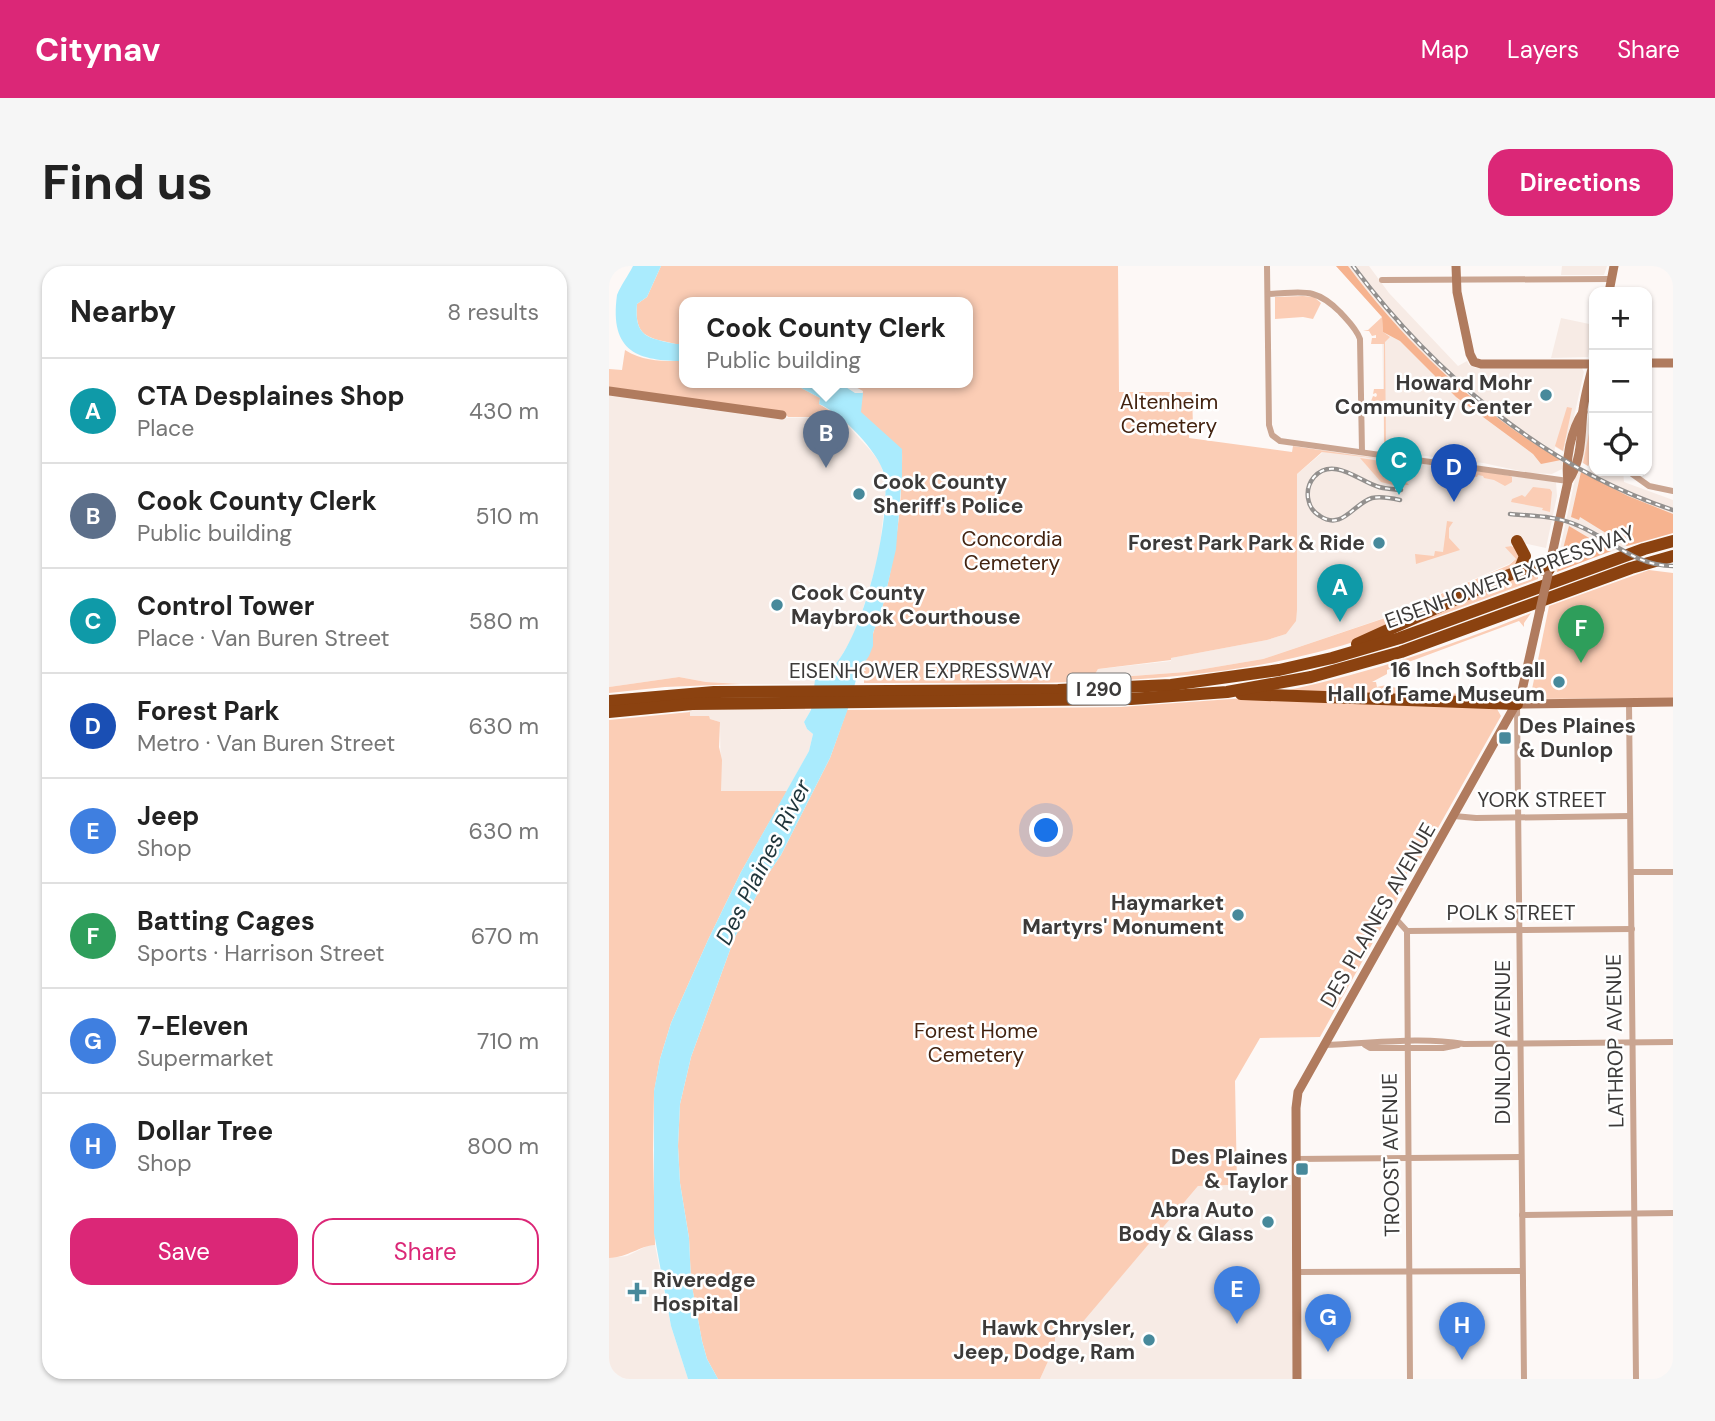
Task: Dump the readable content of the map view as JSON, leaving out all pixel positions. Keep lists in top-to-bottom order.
{
  "streets": {
    "highway": ["EISENHOWER EXPRESSWAY", "I 290"],
    "main road": ["DES PLAINES AVENUE"],
    "street": [
      "YORK STREET",
      "POLK STREET",
      "LATHROP AVENUE",
      "DUNLOP AVENUE",
      "TROOST AVENUE"
    ]
  },
  "crossings": [
    ["YORK STREET", "DES PLAINES AVENUE"],
    ["YORK STREET", "LATHROP AVENUE"],
    ["YORK STREET", "DUNLOP AVENUE"],
    ["POLK STREET", "LATHROP AVENUE"],
    ["POLK STREET", "DUNLOP AVENUE"],
    ["POLK STREET", "TROOST AVENUE"],
    ["DES PLAINES AVENUE", "DUNLOP AVENUE"]
  ],
  "water": ["Des Plaines River"],
  "parks": ["Altenheim Cemetery", "Concordia Cemetery", "Forest Home Cemetery"],
  "places": {
    "other": [
      "Howard Mohr Community Center",
      "Cook County Sheriff's Police",
      "Forest Park Park & Ride",
      "Cook County Maybrook Courthouse",
      "16 Inch Softball Hall of Fame Museum",
      "Haymarket Martyrs' Monument",
      "Abra Auto Body & Glass",
      "Hawk Chrysler, Jeep, Dodge, Ram"
    ],
    "transit": ["Des Plaines & Dunlop", "Des Plaines & Taylor"],
    "health": ["Riveredge Hospital"]
  },
  "page": {
    "header": "Citynav",
    "nav": ["Map", "Layers", "Share"],
    "buttons": [
      "Directions",
      ["Save", "Share"]
    ],
    "title": "Find us",
    "heading": ["Nearby", "8 results"],
    "map_buttons": ["+", "−"],
    "popup": ["Cook County Clerk", "Public building"],
    "list": [
      {
        "mark": "A",
        "name": "CTA Desplaines Shop",
        "note": "Place",
        "value": "430 m"
      },
      {
        "mark": "B",
        "name": "Cook County Clerk",
        "note": "Public building",
        "value": "510 m"
      },
      {
        "mark": "C",
        "name": "Control Tower",
        "note": "Place · Van Buren Street",
        "value": "580 m"
      },
      {
        "mark": "D",
        "name": "Forest Park",
        "note": "Metro · Van Buren Street",
        "value": "630 m"
      },
      {
        "mark": "E",
        "name": "Jeep",
        "note": "Shop",
        "value": "630 m"
      },
      {
        "mark": "F",
        "name": "Batting Cages",
        "note": "Sports · Harrison Street",
        "value": "670 m"
      },
      {
        "mark": "G",
        "name": "7-Eleven",
        "note": "Supermarket",
        "value": "710 m"
      },
      {
        "mark": "H",
        "name": "Dollar Tree",
        "note": "Shop",
        "value": "800 m"
      }
    ],
    "pins": [
      "B",
      "C",
      "D",
      "A",
      "F",
      "E",
      "G",
      "H"
    ]
  }
}
